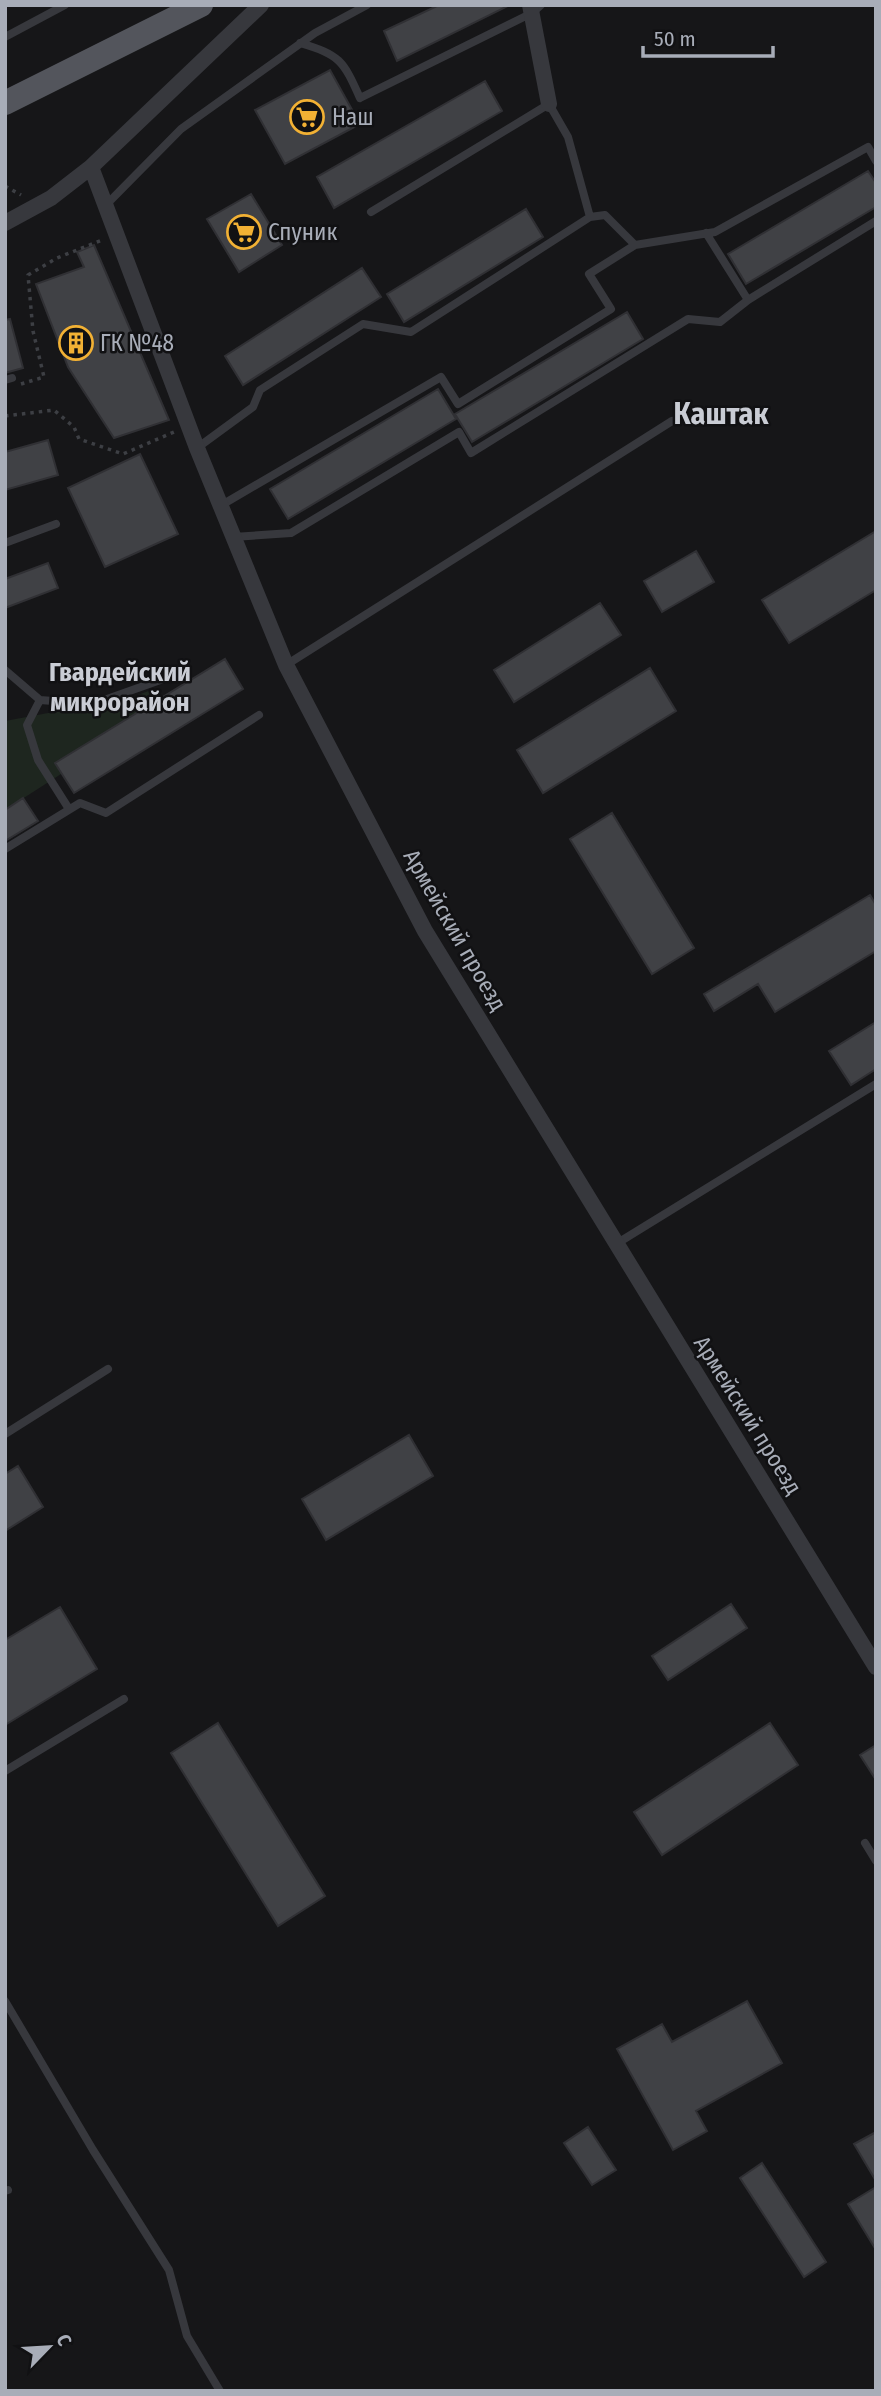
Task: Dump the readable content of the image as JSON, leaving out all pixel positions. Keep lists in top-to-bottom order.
{
  "streets": {
    "street": ["Армейский проезд"]
  },
  "districts": ["Каштак", "Гвардейский микрорайон"],
  "places": {
    "supermarket": ["Наш", "Спуник"],
    "building": ["ГК №48"]
  },
  "scale_bar": "50 m",
  "north": "top right"
}
